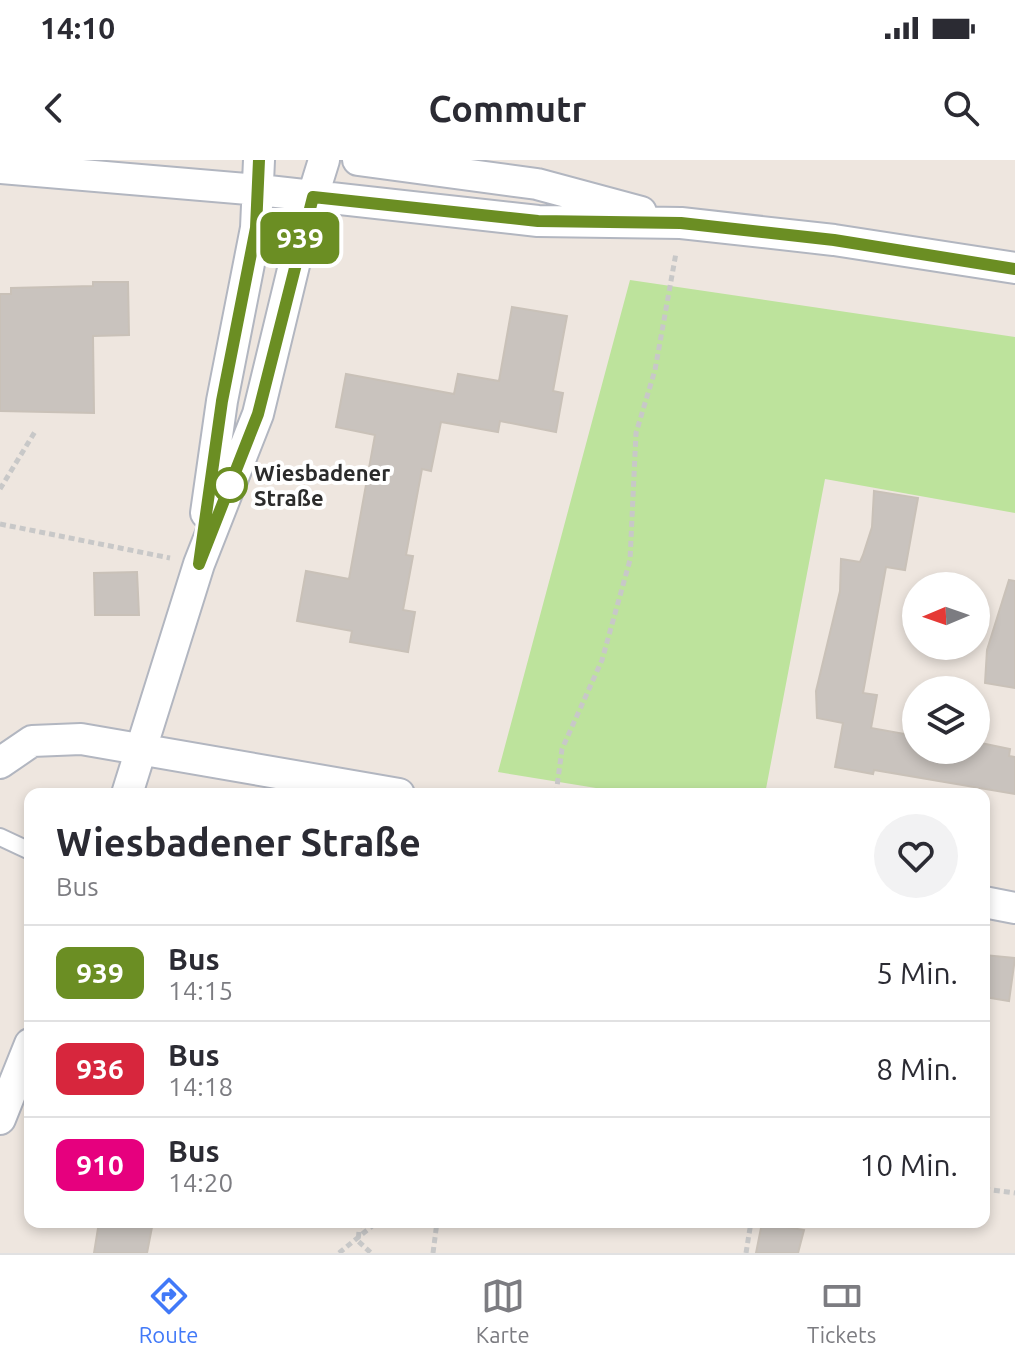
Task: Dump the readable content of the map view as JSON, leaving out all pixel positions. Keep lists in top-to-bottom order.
{
  "places": ["Wiesbadener Straße"],
  "lines": ["bus line 939"],
  "north": "left",
  "page": {
    "status": "14:10",
    "header": "Commutr",
    "on_map": "939",
    "heading": ["Wiesbadener Straße", "Bus"],
    "list": [
      {
        "mark": "939",
        "name": "Bus",
        "note": "14:15",
        "value": "5 Min."
      },
      {
        "mark": "936",
        "name": "Bus",
        "note": "14:18",
        "value": "8 Min."
      },
      {
        "mark": "910",
        "name": "Bus",
        "note": "14:20",
        "value": "10 Min."
      }
    ],
    "tabs": ["Route", "Karte", "Tickets"]
  }
}
